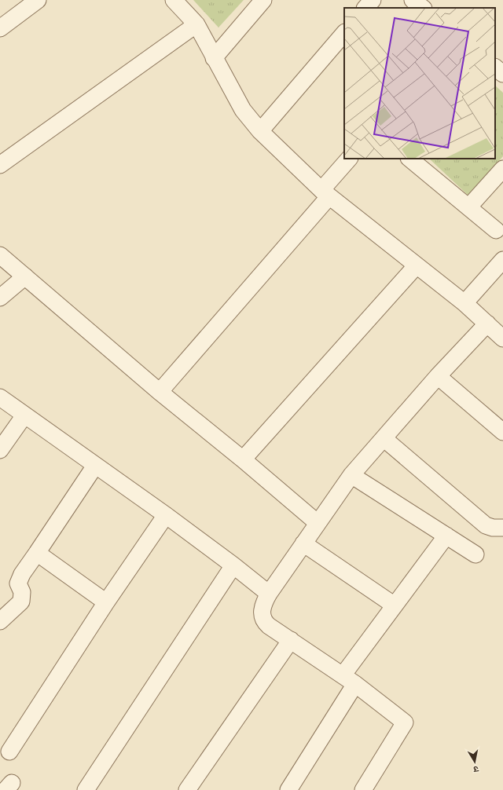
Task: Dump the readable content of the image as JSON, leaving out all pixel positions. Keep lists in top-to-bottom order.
{
  "north": "bottom"
}
